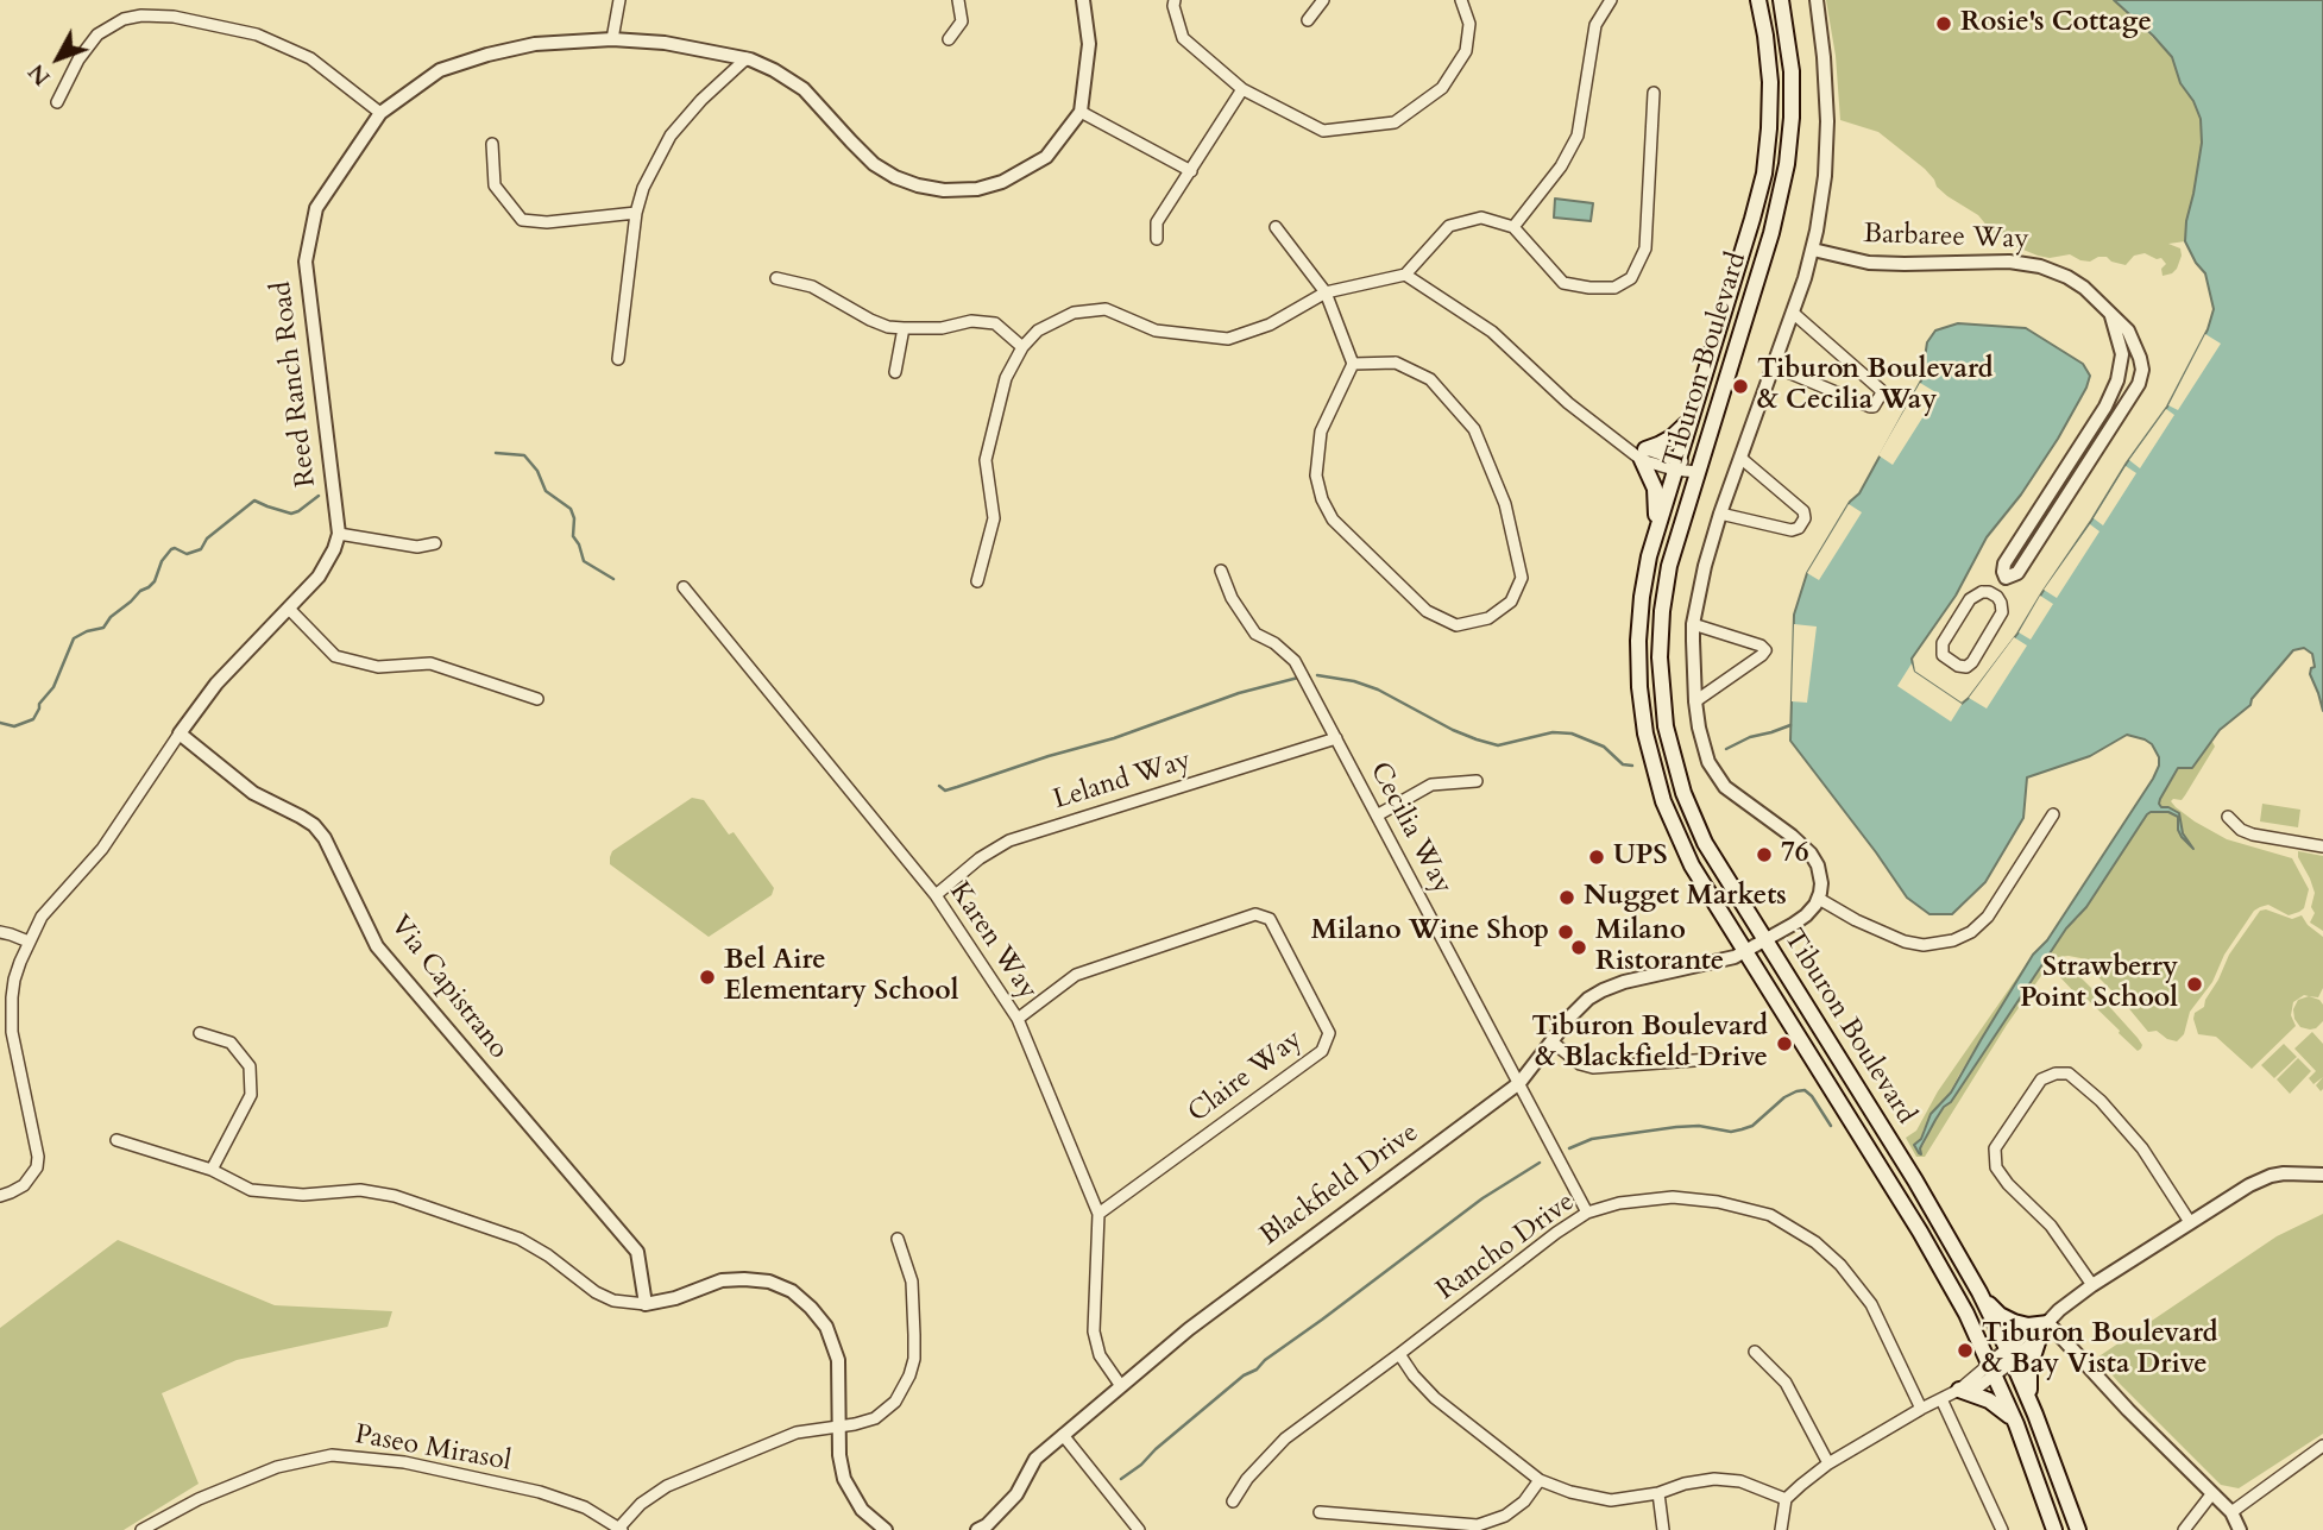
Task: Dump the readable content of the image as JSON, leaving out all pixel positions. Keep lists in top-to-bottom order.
{
  "streets": {
    "main road": ["Tiburon Boulevard"],
    "street": [
      "Barbaree Way",
      "Reed Ranch Road",
      "Leland Way",
      "Cecilia Way",
      "Karen Way",
      "Via Capistrano",
      "Claire Way",
      "Blackfield Drive",
      "Rancho Drive",
      "Paseo Mirasol"
    ]
  },
  "crossings": [
    ["Tiburon Boulevard", "Blackfield Drive"],
    ["Leland Way", "Cecilia Way"],
    ["Leland Way", "Karen Way"],
    ["Cecilia Way", "Blackfield Drive"],
    ["Cecilia Way", "Rancho Drive"],
    ["Karen Way", "Claire Way"],
    ["Karen Way", "Blackfield Drive"]
  ],
  "places": [
    "Rosie's Cottage",
    "Tiburon Boulevard & Cecilia Way",
    "76",
    "UPS",
    "Nugget Markets",
    "Milano Wine Shop",
    "Milano Ristorante",
    "Bel Aire Elementary School",
    "Strawberry Point School",
    "Tiburon Boulevard & Blackfield Drive",
    "Tiburon Boulevard & Bay Vista Drive"
  ],
  "north": "bottom left"
}
